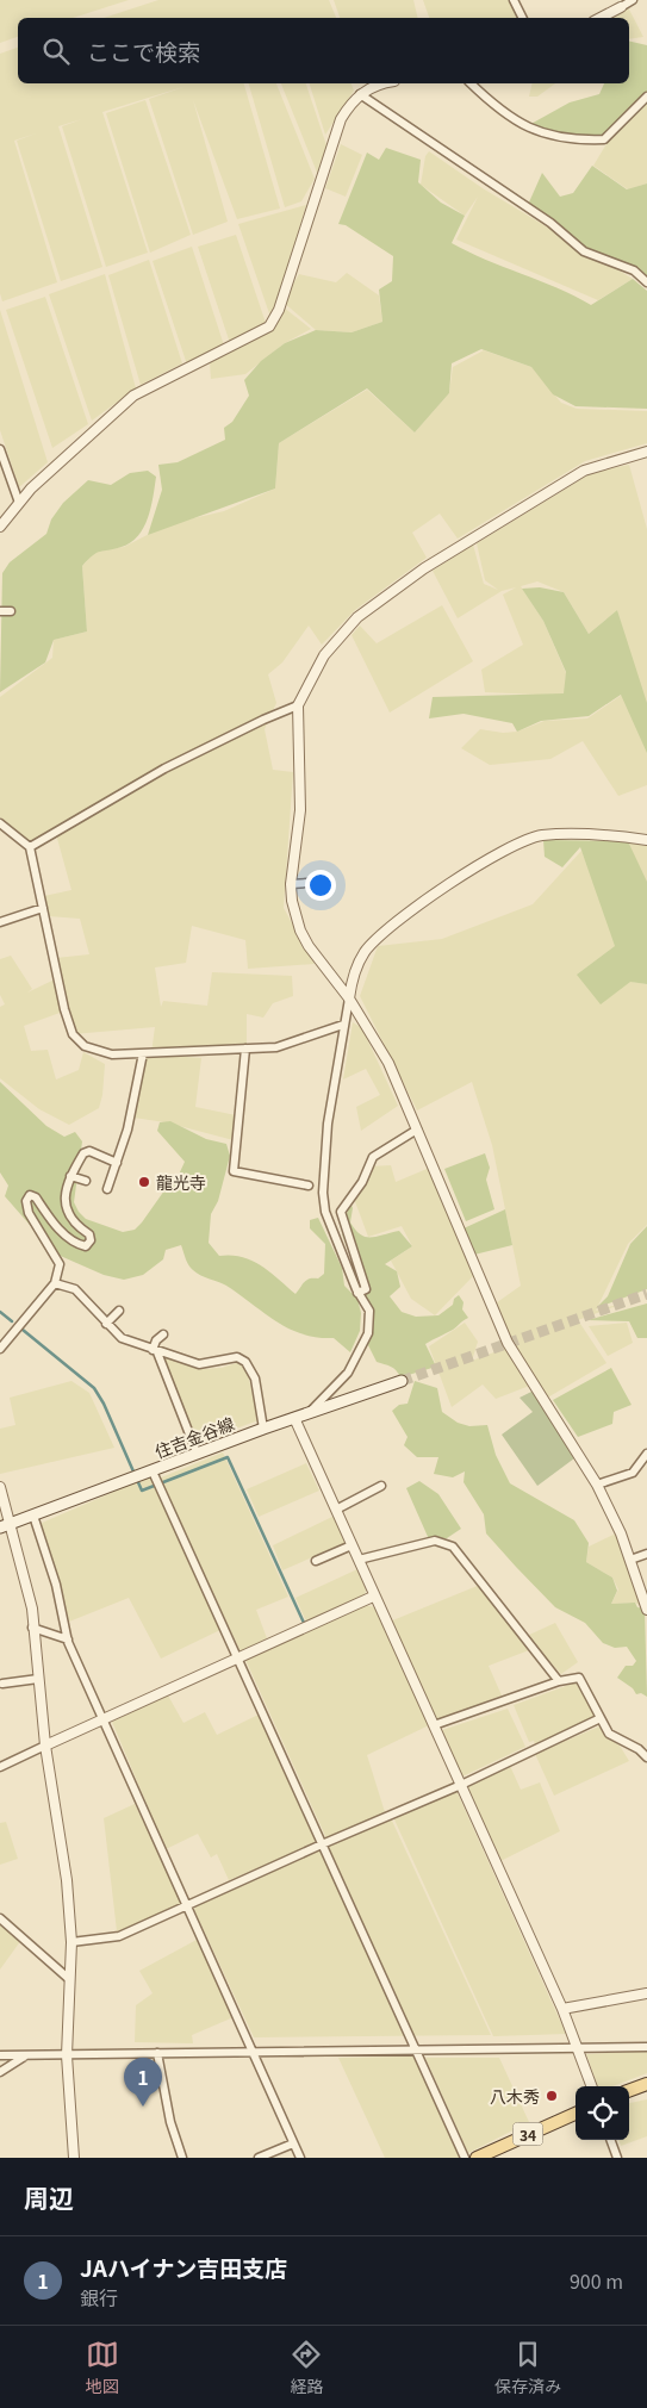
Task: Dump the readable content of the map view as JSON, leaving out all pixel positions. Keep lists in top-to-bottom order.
{
  "streets": {
    "main road": ["住吉金谷線", "34"]
  },
  "places": ["龍光寺", "八木秀"],
  "page": {
    "search": "ここで検索",
    "pins": "1",
    "heading": "周辺",
    "list": [
      {
        "mark": "1",
        "name": "JAハイナン吉田支店",
        "note": "銀行",
        "value": "900 m"
      }
    ],
    "nav": ["地図", "経路", "保存済み"]
  }
}
